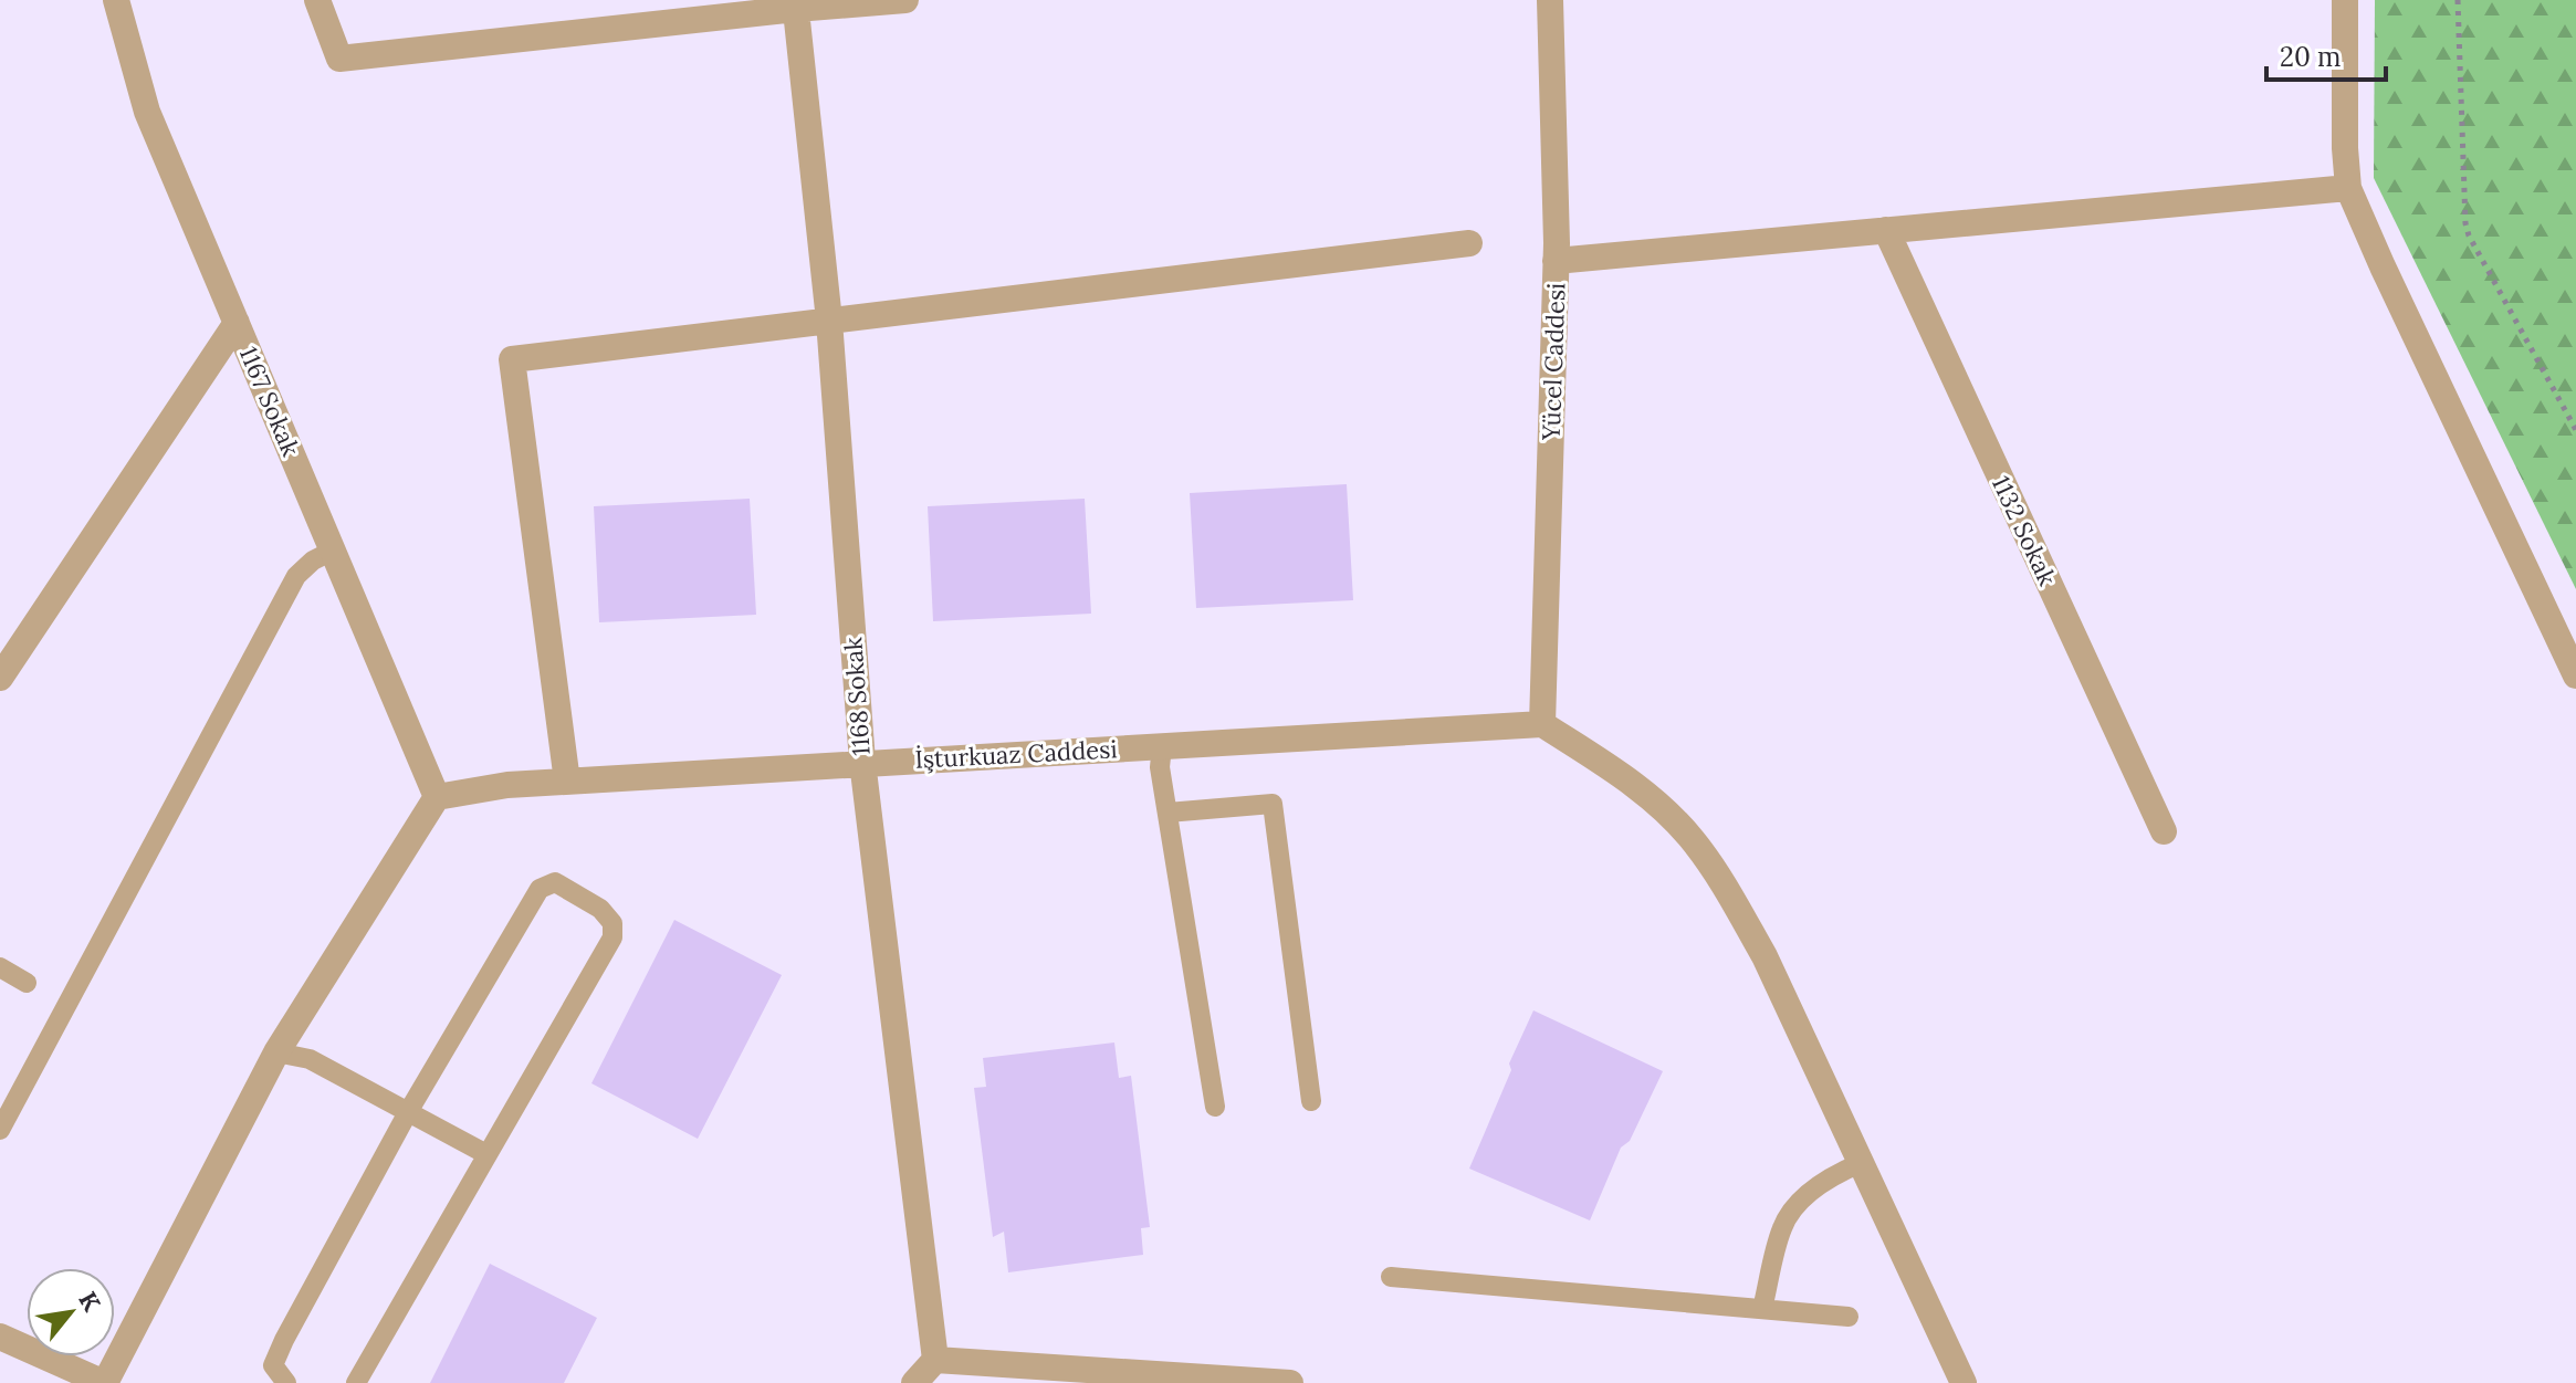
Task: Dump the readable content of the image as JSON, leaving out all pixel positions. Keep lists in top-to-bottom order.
{
  "streets": {
    "street": [
      "Yücel Caddesi",
      "1167 Sokak",
      "1132 Sokak",
      "1168 Sokak",
      "İşturkuaz Caddesi"
    ]
  },
  "crossings": [
    ["Yücel Caddesi", "İşturkuaz Caddesi"],
    ["1167 Sokak", "İşturkuaz Caddesi"],
    ["1168 Sokak", "İşturkuaz Caddesi"]
  ],
  "scale_bar": "20 m",
  "north": "top right"
}
